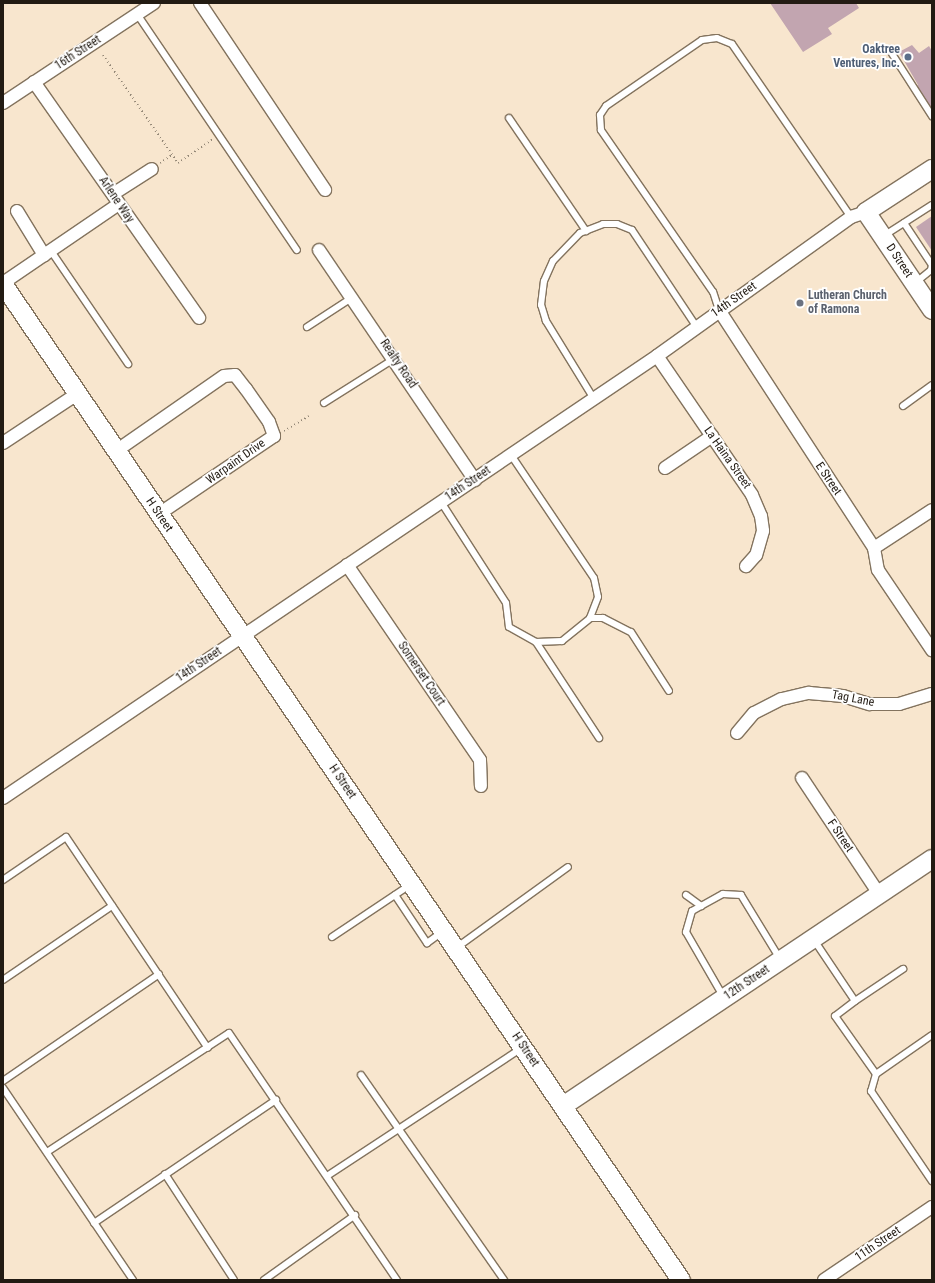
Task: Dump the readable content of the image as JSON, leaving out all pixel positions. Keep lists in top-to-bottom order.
{
  "streets": {
    "street": [
      "16th Street",
      "Arlene Way",
      "D Street",
      "14th Street",
      "Realty Road",
      "La Haina Street",
      "Warpaint Drive",
      "E Street",
      "H Street",
      "Somerset Court",
      "Tag Lane",
      "F Street",
      "12th Street",
      "11th Street"
    ]
  },
  "crossings": [
    ["16th Street", "Arlene Way"],
    ["D Street", "14th Street"],
    ["14th Street", "Realty Road"],
    ["14th Street", "La Haina Street"],
    ["14th Street", "E Street"],
    ["14th Street", "H Street"],
    ["14th Street", "Somerset Court"],
    ["Warpaint Drive", "H Street"],
    ["H Street", "12th Street"],
    ["F Street", "12th Street"]
  ],
  "places": ["Oaktree Ventures, Inc.", "Lutheran Church of Ramona"]
}
